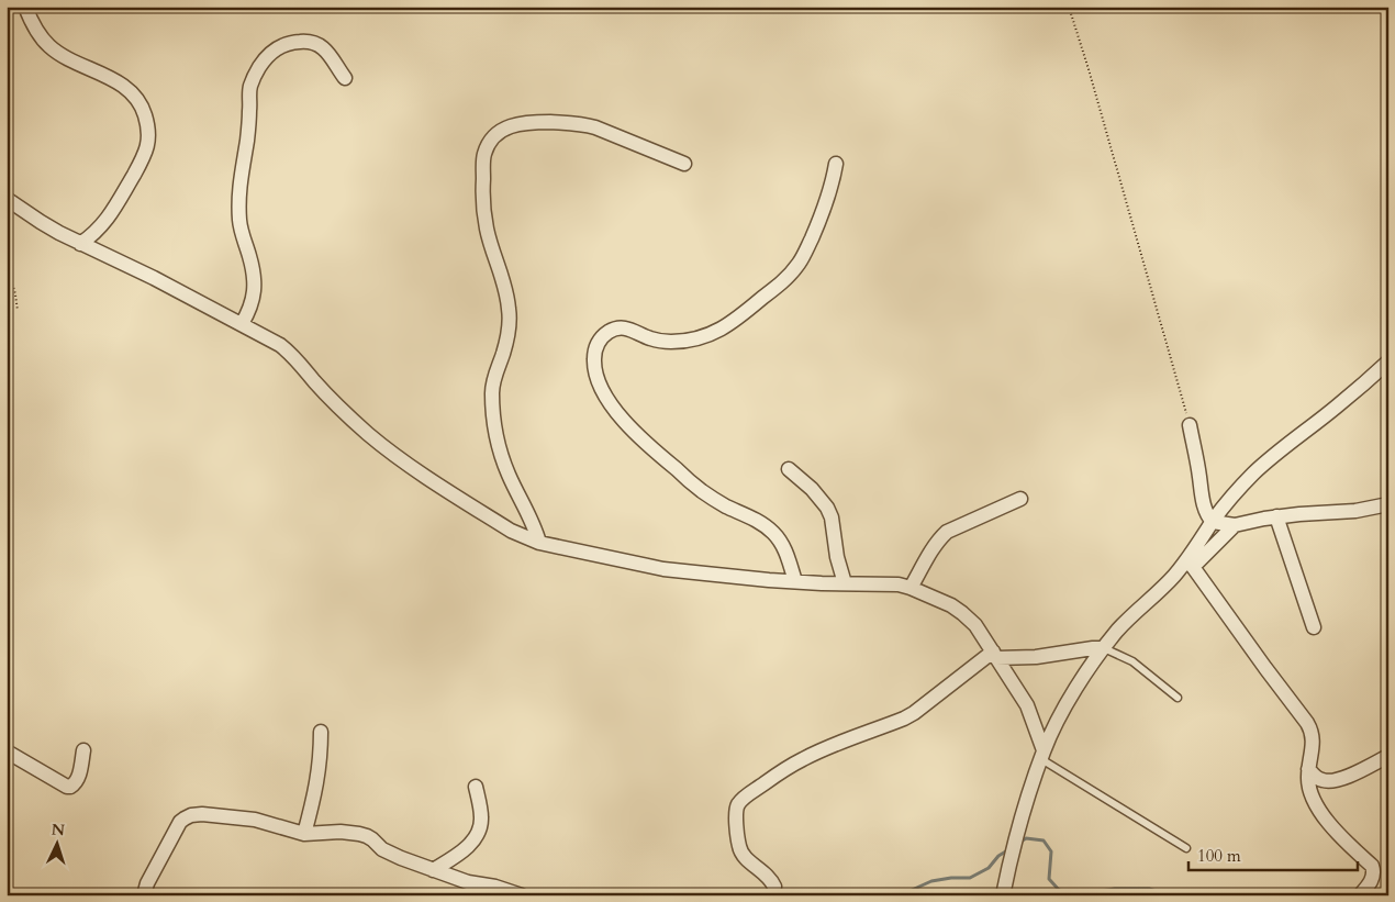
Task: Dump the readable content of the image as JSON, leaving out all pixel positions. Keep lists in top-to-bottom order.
{
  "scale_bar": "100 m",
  "north": "top"
}
